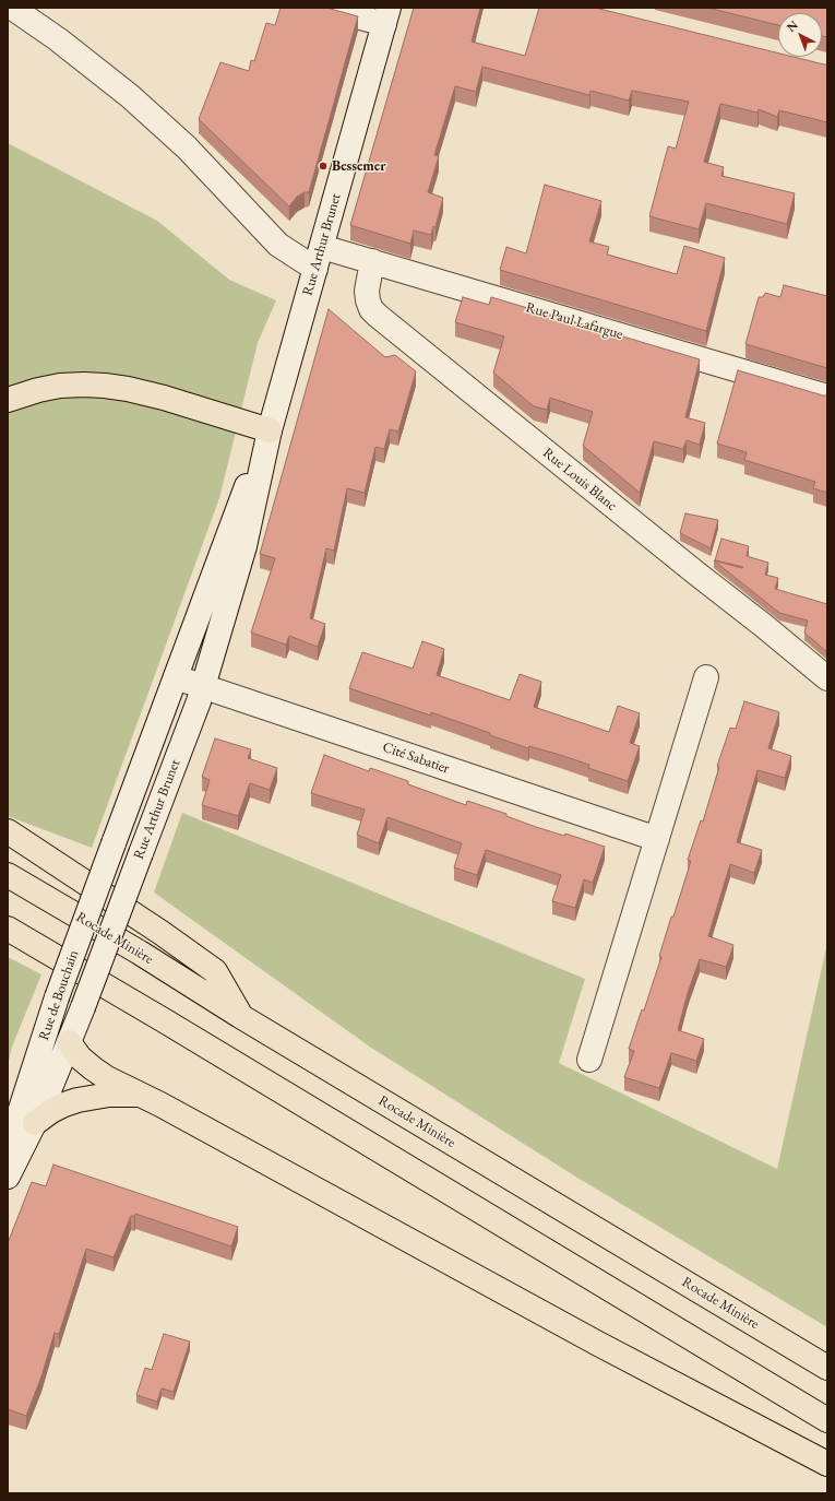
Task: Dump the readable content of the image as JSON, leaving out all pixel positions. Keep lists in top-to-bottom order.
{
  "streets": {
    "highway": ["Rocade Minière"],
    "street": [
      "Rue Arthur Brunet",
      "Rue Paul Lafargue",
      "Rue Louis Blanc",
      "Cité Sabatier",
      "Rue de Bouchain"
    ]
  },
  "crossings": [
    ["Rue Arthur Brunet", "Rue Paul Lafargue"],
    ["Rue Arthur Brunet", "Cité Sabatier"],
    ["Rue Arthur Brunet", "Rue de Bouchain"],
    ["Rue Paul Lafargue", "Rue Louis Blanc"]
  ],
  "places": ["Bessemer"],
  "north": "top left"
}
